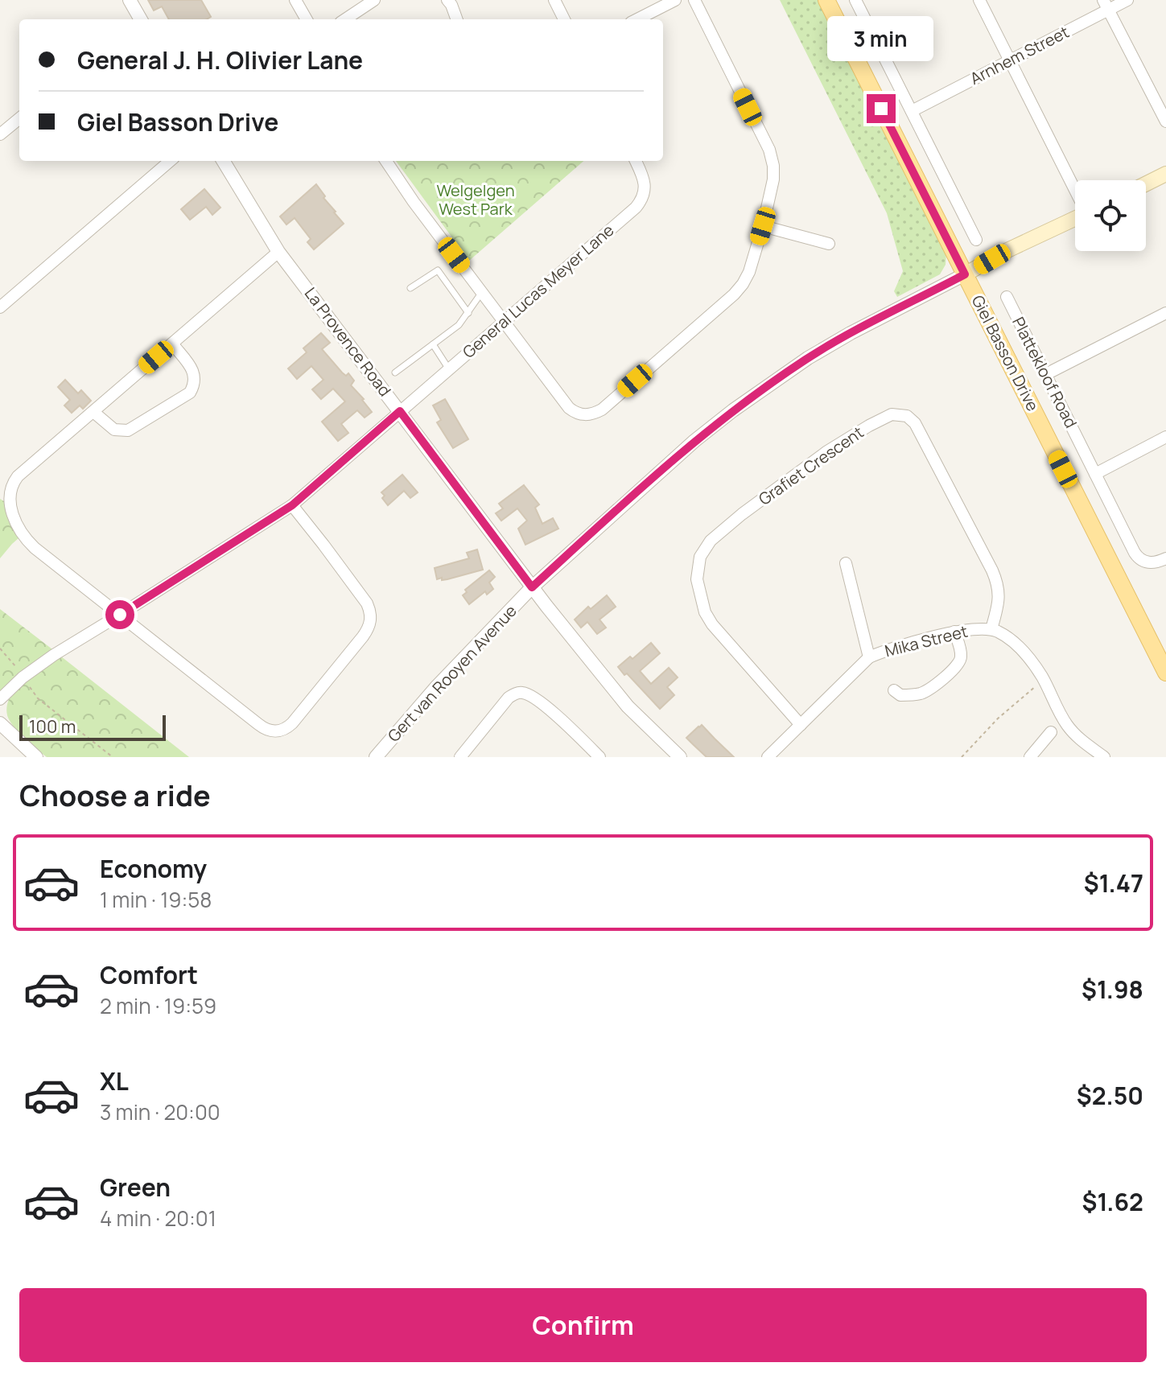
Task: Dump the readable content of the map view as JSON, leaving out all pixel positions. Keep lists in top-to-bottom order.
{
  "streets": {
    "main road": ["Giel Basson Drive"],
    "street": [
      "Arnhem Street",
      "General Lucas Meyer Lane",
      "La Provence Road",
      "Plattekloof Road",
      "Grafiet Crescent",
      "Mika Street",
      "Gert van Rooyen Avenue"
    ]
  },
  "crossings": [
    ["General Lucas Meyer Lane", "La Provence Road"],
    ["La Provence Road", "Gert van Rooyen Avenue"],
    ["Giel Basson Drive", "Gert van Rooyen Avenue"],
    ["Grafiet Crescent", "Mika Street"]
  ],
  "parks": ["Welgelgen West Park"],
  "scale_bar": "100 m",
  "page": {
    "bubble": "3 min",
    "banner": ["General J. H. Olivier Lane", "Giel Basson Drive"],
    "scale": "100 m",
    "heading": "Choose a ride",
    "list": [
      {
        "name": "Economy",
        "note": "1 min · 19:58",
        "value": "$1.47"
      },
      {
        "name": "Comfort",
        "note": "2 min · 19:59",
        "value": "$1.98"
      },
      {
        "name": "XL",
        "note": "3 min · 20:00",
        "value": "$2.50"
      },
      {
        "name": "Green",
        "note": "4 min · 20:01",
        "value": "$1.62"
      }
    ],
    "buttons": "Confirm"
  }
}
